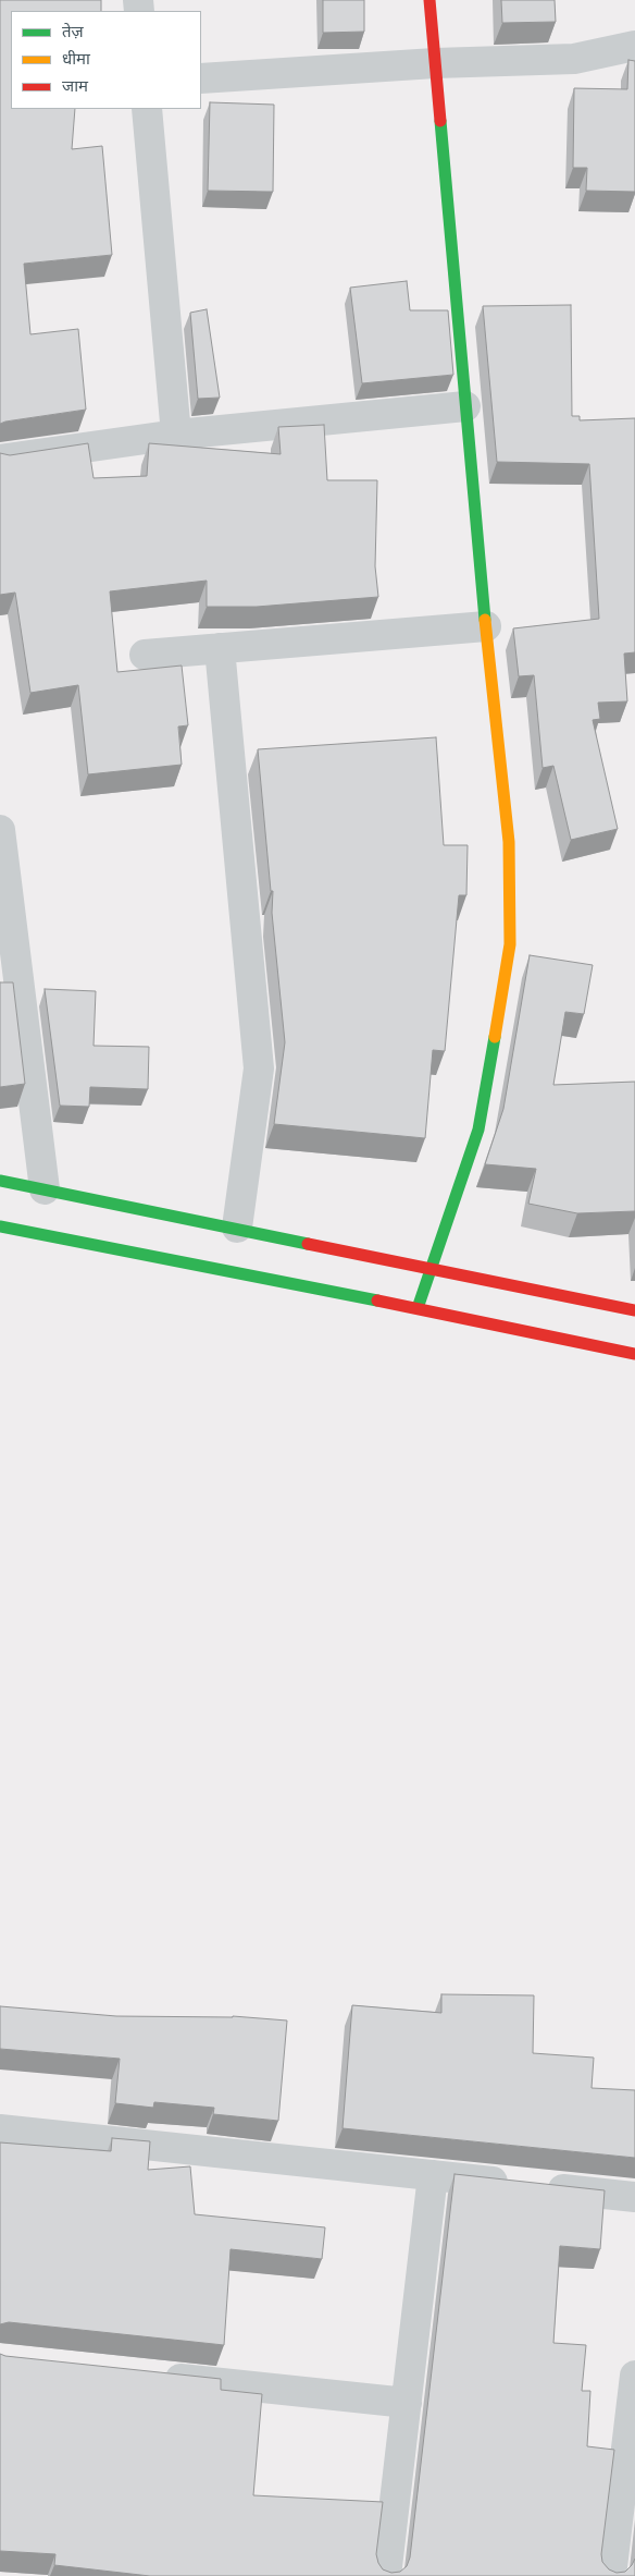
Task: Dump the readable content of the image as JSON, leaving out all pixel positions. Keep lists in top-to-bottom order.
{
  "legend": ["तेज़", "धीमा", "जाम"]
}
